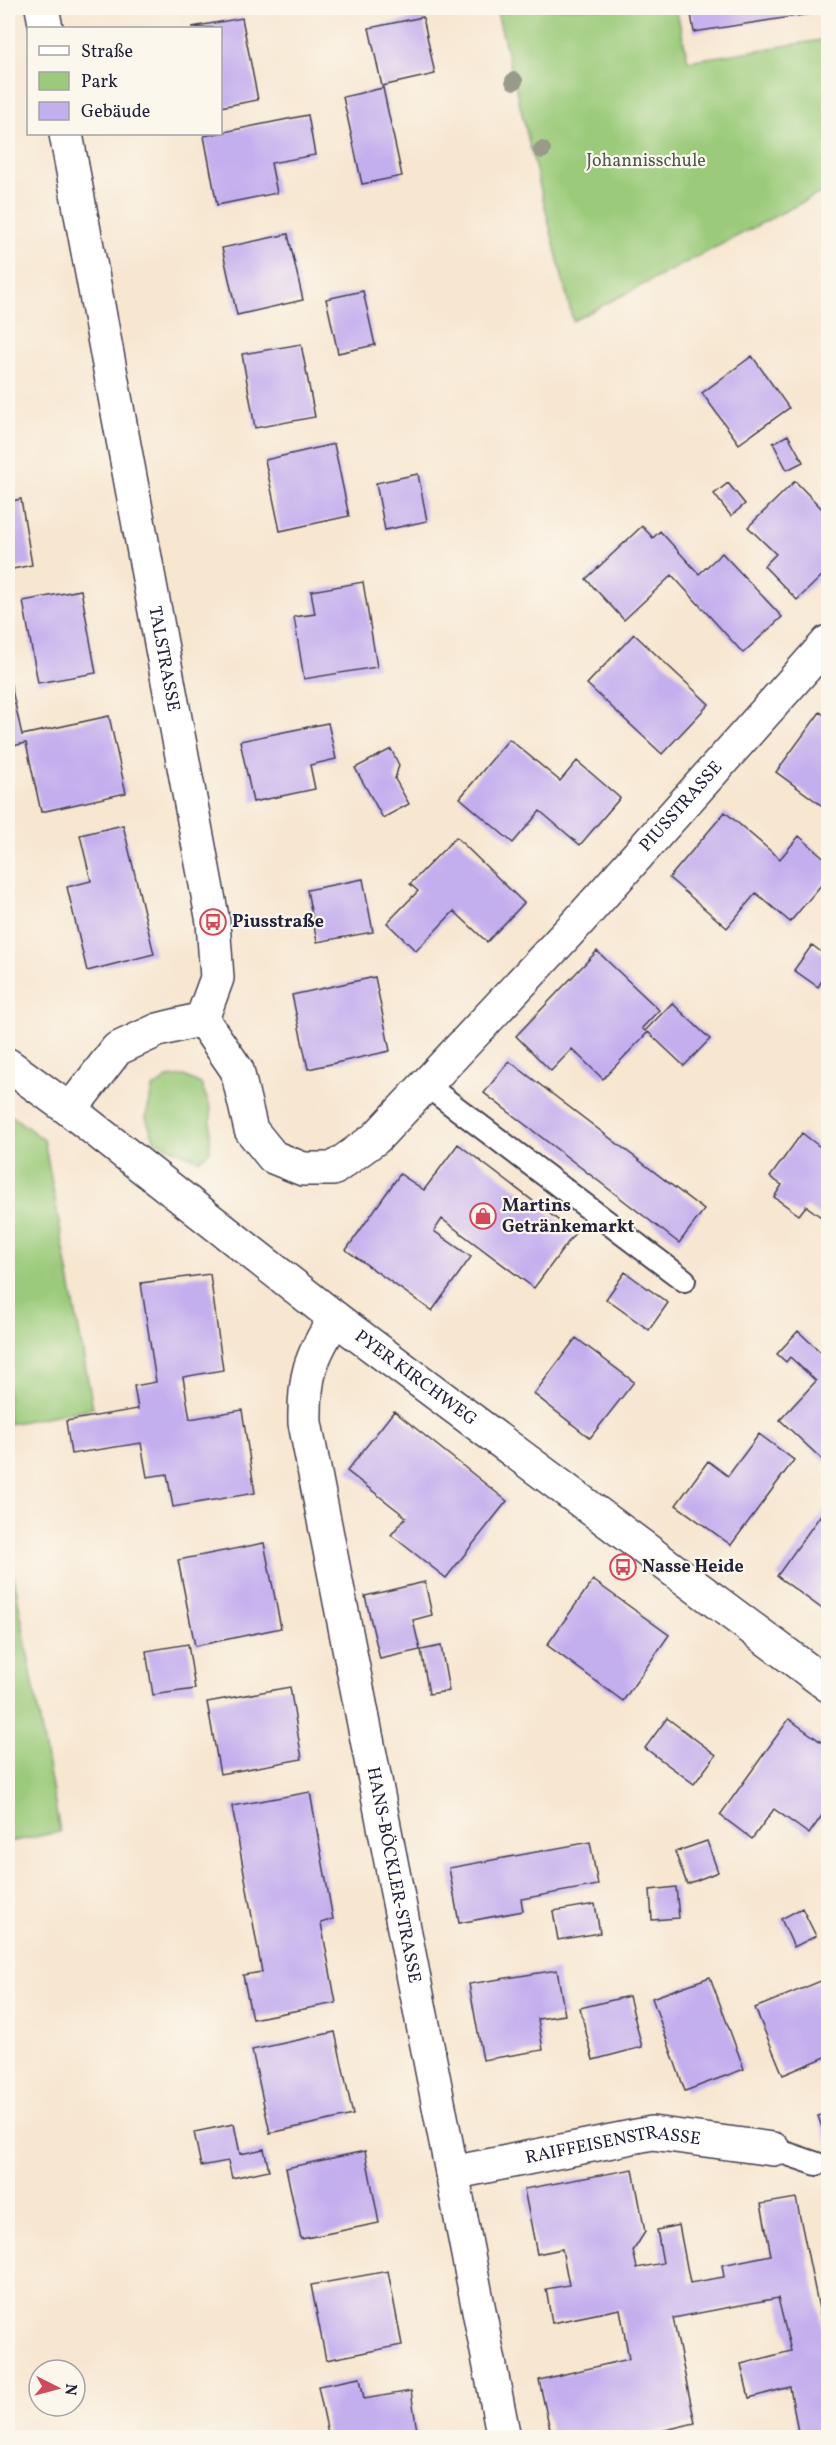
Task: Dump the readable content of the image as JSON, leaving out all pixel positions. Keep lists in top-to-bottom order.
{
  "streets": {
    "street": [
      "TALSTRASSE",
      "PIUSSTRASSE",
      "PYER KIRCHWEG",
      "HANS-BÖCKLER-STRASSE",
      "RAIFFEISENSTRASSE"
    ]
  },
  "crossings": [
    ["TALSTRASSE", "PIUSSTRASSE"],
    ["PYER KIRCHWEG", "HANS-BÖCKLER-STRASSE"],
    ["HANS-BÖCKLER-STRASSE", "RAIFFEISENSTRASSE"]
  ],
  "parks": ["Johannisschule"],
  "places": {
    "bus stop": ["Piusstraße", "Nasse Heide"],
    "shop": ["Martins Getränkemarkt"]
  },
  "legend": ["Straße", "Park", "Gebäude"],
  "north": "right"
}
